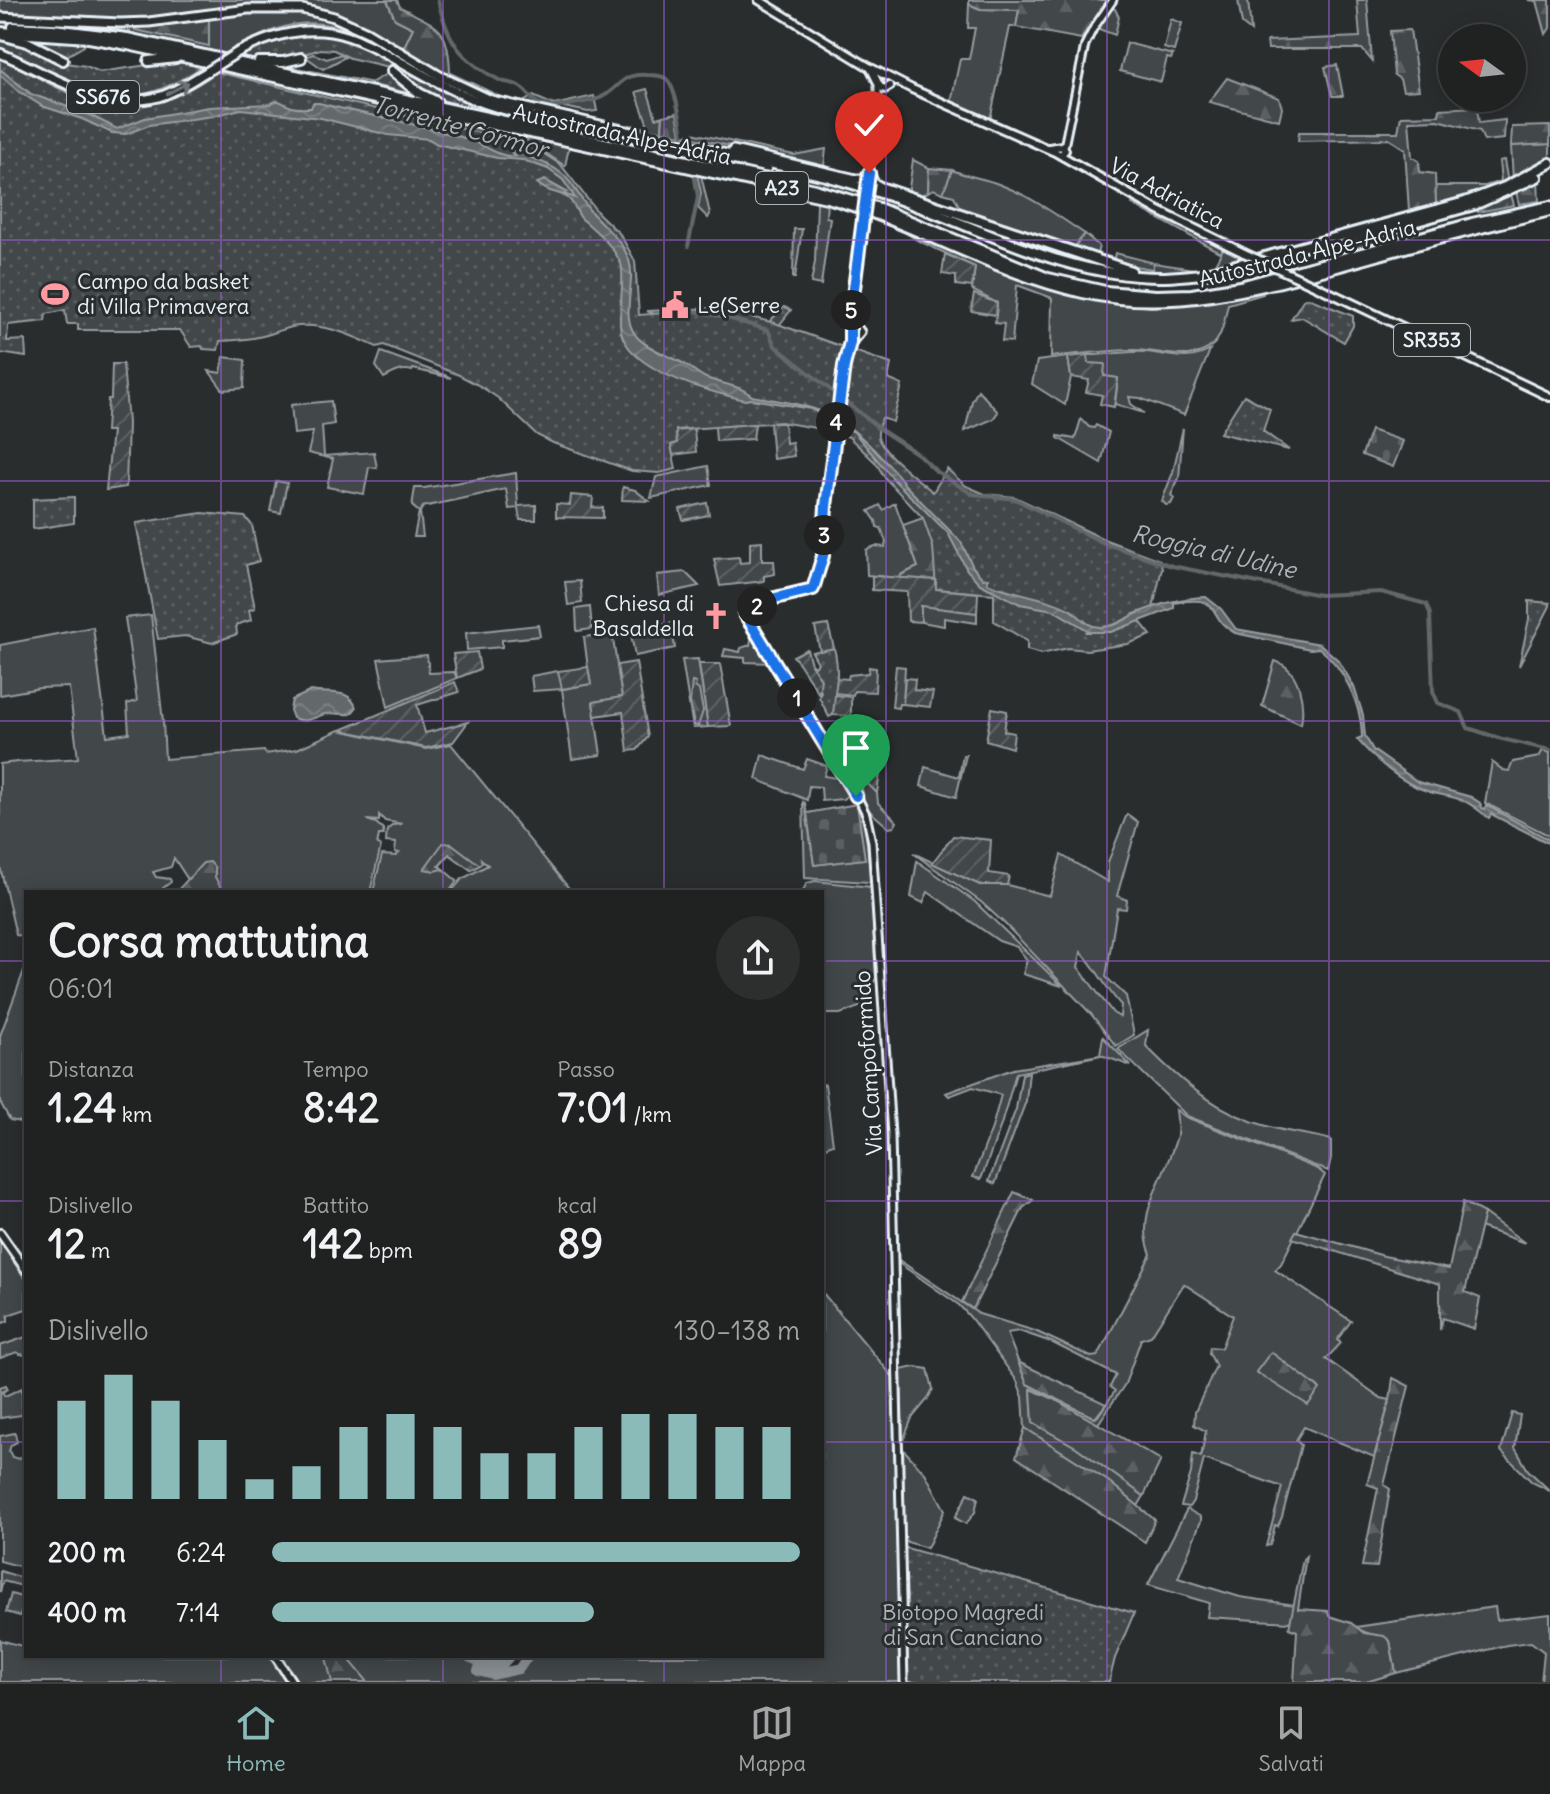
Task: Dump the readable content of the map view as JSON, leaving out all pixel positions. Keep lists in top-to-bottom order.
{
  "streets": {
    "highway": ["SS676", "Autostrada Alpe-Adria", "A23"],
    "main road": ["Via Adriatica", "SR353", "Via Campoformido"]
  },
  "crossings": [
    ["SS676", "Autostrada Alpe-Adria"],
    ["Via Adriatica", "SR353"]
  ],
  "water": ["Torrente Cormor", "Roggia di Udine"],
  "parks": ["Biotopo Magredi di San Canciano"],
  "places": {
    "sports": ["Campo da basket di Villa Primavera"],
    "public building": ["Le(Serre"],
    "church": ["Chiesa di Basaldella"]
  },
  "north": "left",
  "page": {
    "pins": [
      "5",
      "4",
      "3",
      "2",
      "1"
    ],
    "heading": ["Corsa mattutina", "06:01"],
    "stats": [
      ["Distanza", "1.24 km"],
      ["Tempo", "8:42"],
      ["Passo", "7:01 /km"],
      ["Dislivello", "12 m"],
      ["Battito", "142 bpm"],
      ["kcal", "89"]
    ],
    "chart": ["Dislivello", "130–138 m"],
    "list": [
      {
        "name": "200 m",
        "note": "6:24"
      },
      {
        "name": "400 m",
        "note": "7:14"
      }
    ],
    "tabs": ["Home", "Mappa", "Salvati"]
  }
}
